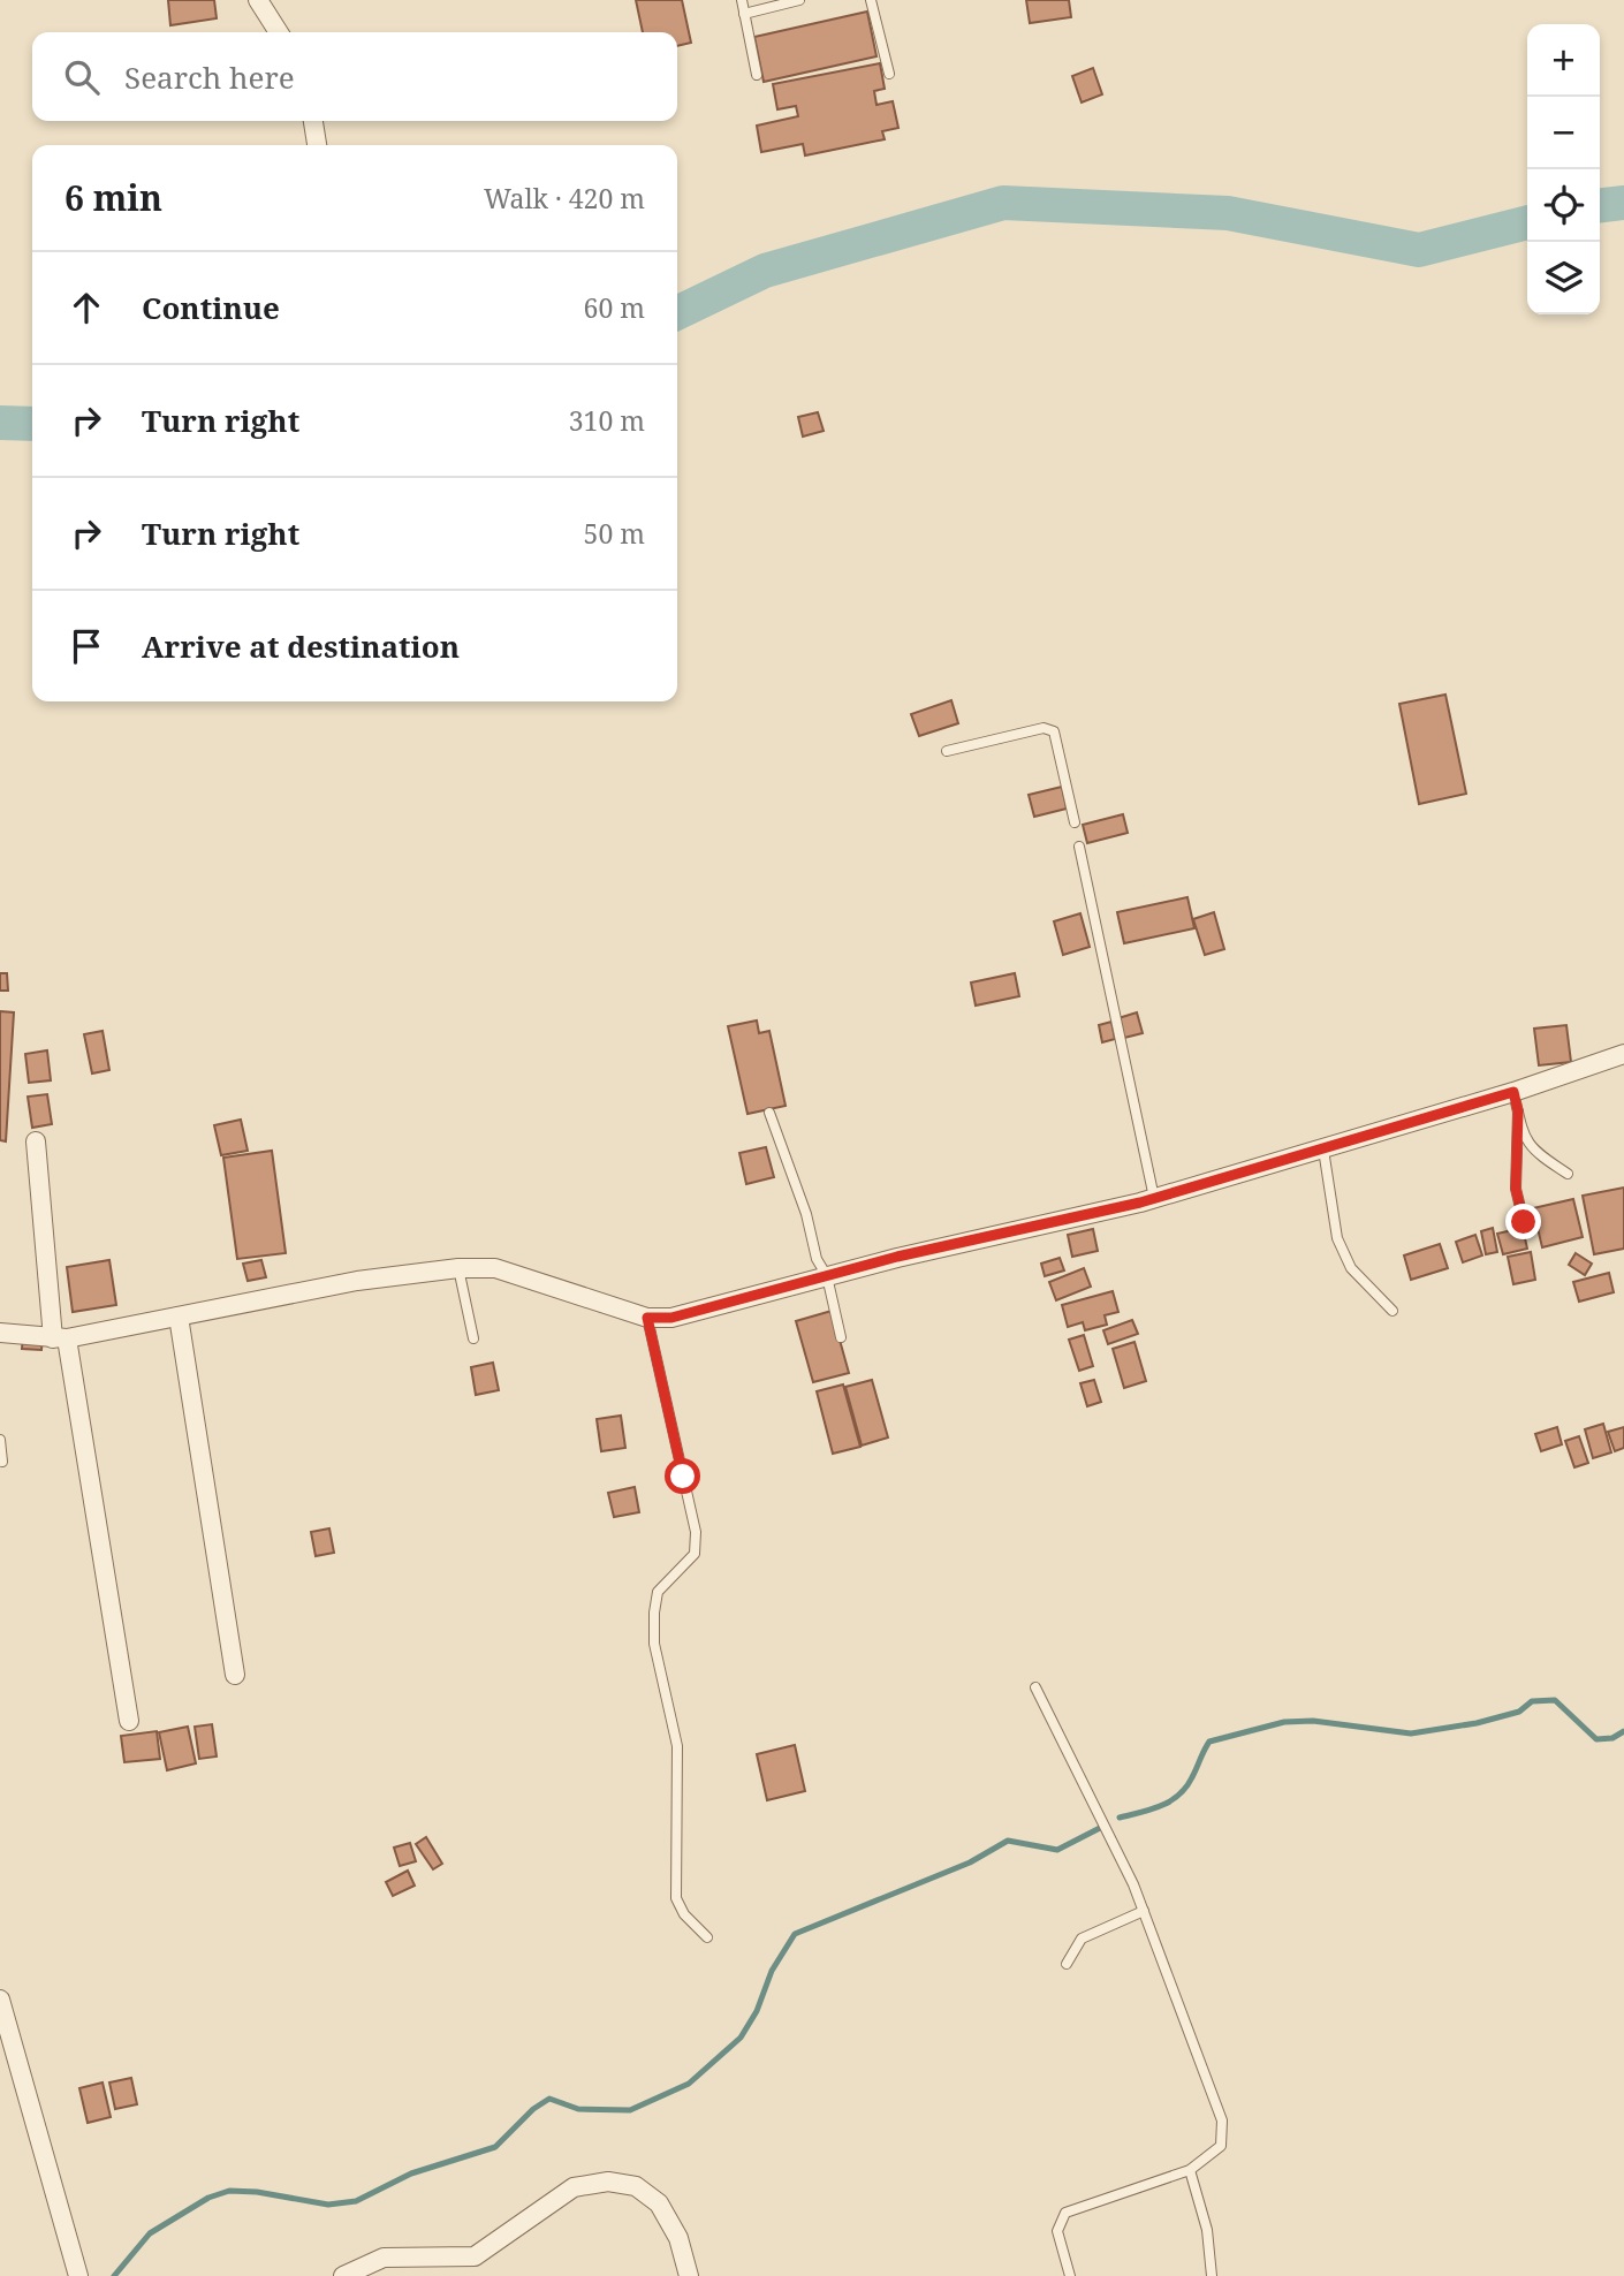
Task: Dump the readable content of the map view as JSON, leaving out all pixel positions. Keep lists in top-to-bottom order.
{
  "page": {
    "map_buttons": ["+", "−"],
    "search": "Search here",
    "heading": ["6 min", "Walk · 420 m"],
    "list": [
      ["Continue", "60 m"],
      ["Turn right", "310 m"],
      ["Turn right", "50 m"],
      "Arrive at destination"
    ]
  }
}
